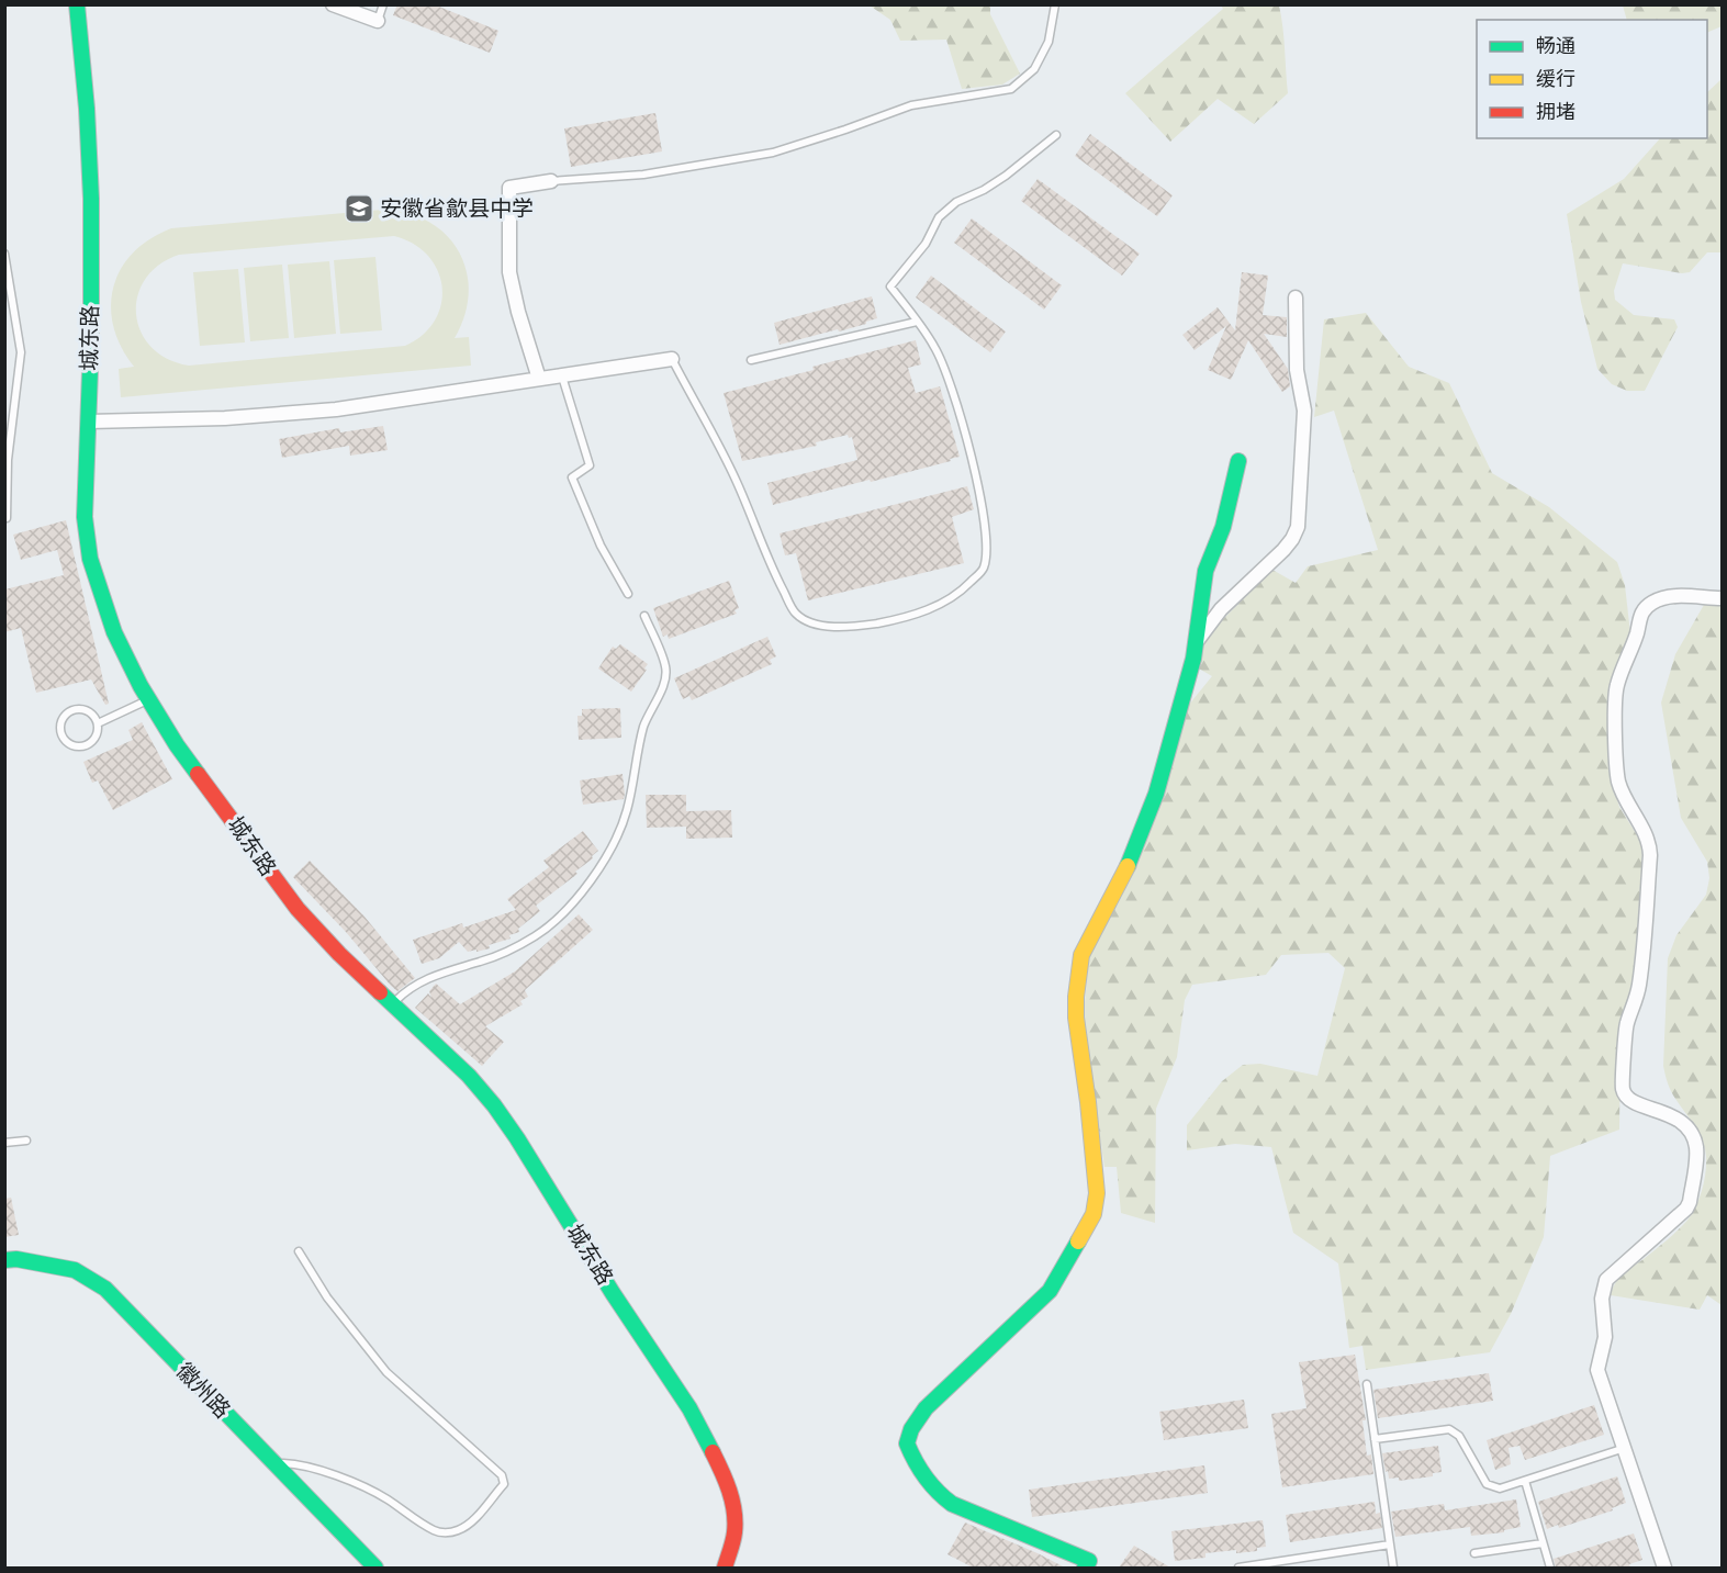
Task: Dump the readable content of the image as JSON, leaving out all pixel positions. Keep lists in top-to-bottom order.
{
  "streets": {
    "street": ["城东路", "徽州路"]
  },
  "places": {
    "school or university": ["安徽省歙县中学"]
  },
  "legend": ["畅通", "缓行", "拥堵"]
}
